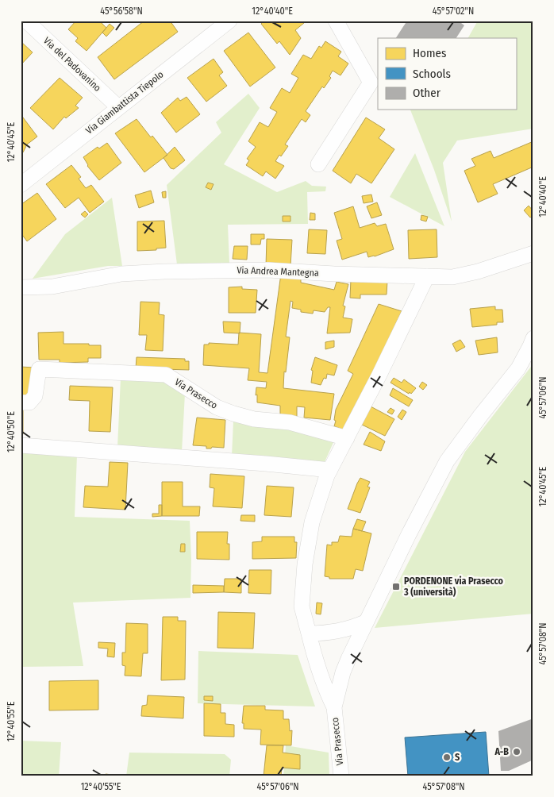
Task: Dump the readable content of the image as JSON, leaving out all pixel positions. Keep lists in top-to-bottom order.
{
  "streets": {
    "street": [
      "Via del Padovanino",
      "Via Giambattista Tiepolo",
      "Via Andrea Mantegna",
      "Via Prasecco"
    ]
  },
  "crossings": [
    ["Via del Padovanino", "Via Giambattista Tiepolo"],
    ["Via Andrea Mantegna", "Via Prasecco"]
  ],
  "places": {
    "transit": ["PORDENONE via Prasecco 3 (università)"],
    "other": ["A-B", "S"]
  },
  "legend": ["Homes", "Schools", "Other"],
  "coordinates": [
    "45°56'58\"N",
    "12°40'40\"E",
    "45°57'02\"N",
    "12°40'45\"E",
    "45°57'06\"N",
    "12°40'50\"E",
    "45°57'08\"N",
    "12°40'55\"E"
  ]
}
